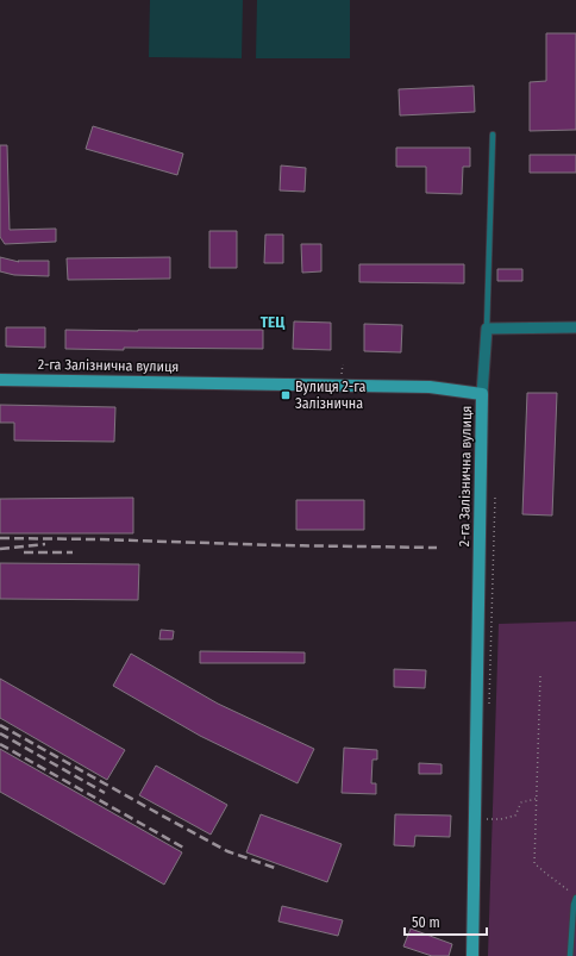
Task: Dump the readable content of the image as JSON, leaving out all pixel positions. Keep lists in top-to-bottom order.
{
  "streets": {
    "street": ["2-га Залізнична вулиця"]
  },
  "districts": ["ТЕЦ"],
  "places": {
    "transit": ["Вулиця 2-га Залізнична"]
  },
  "scale_bar": "50 m"
}
